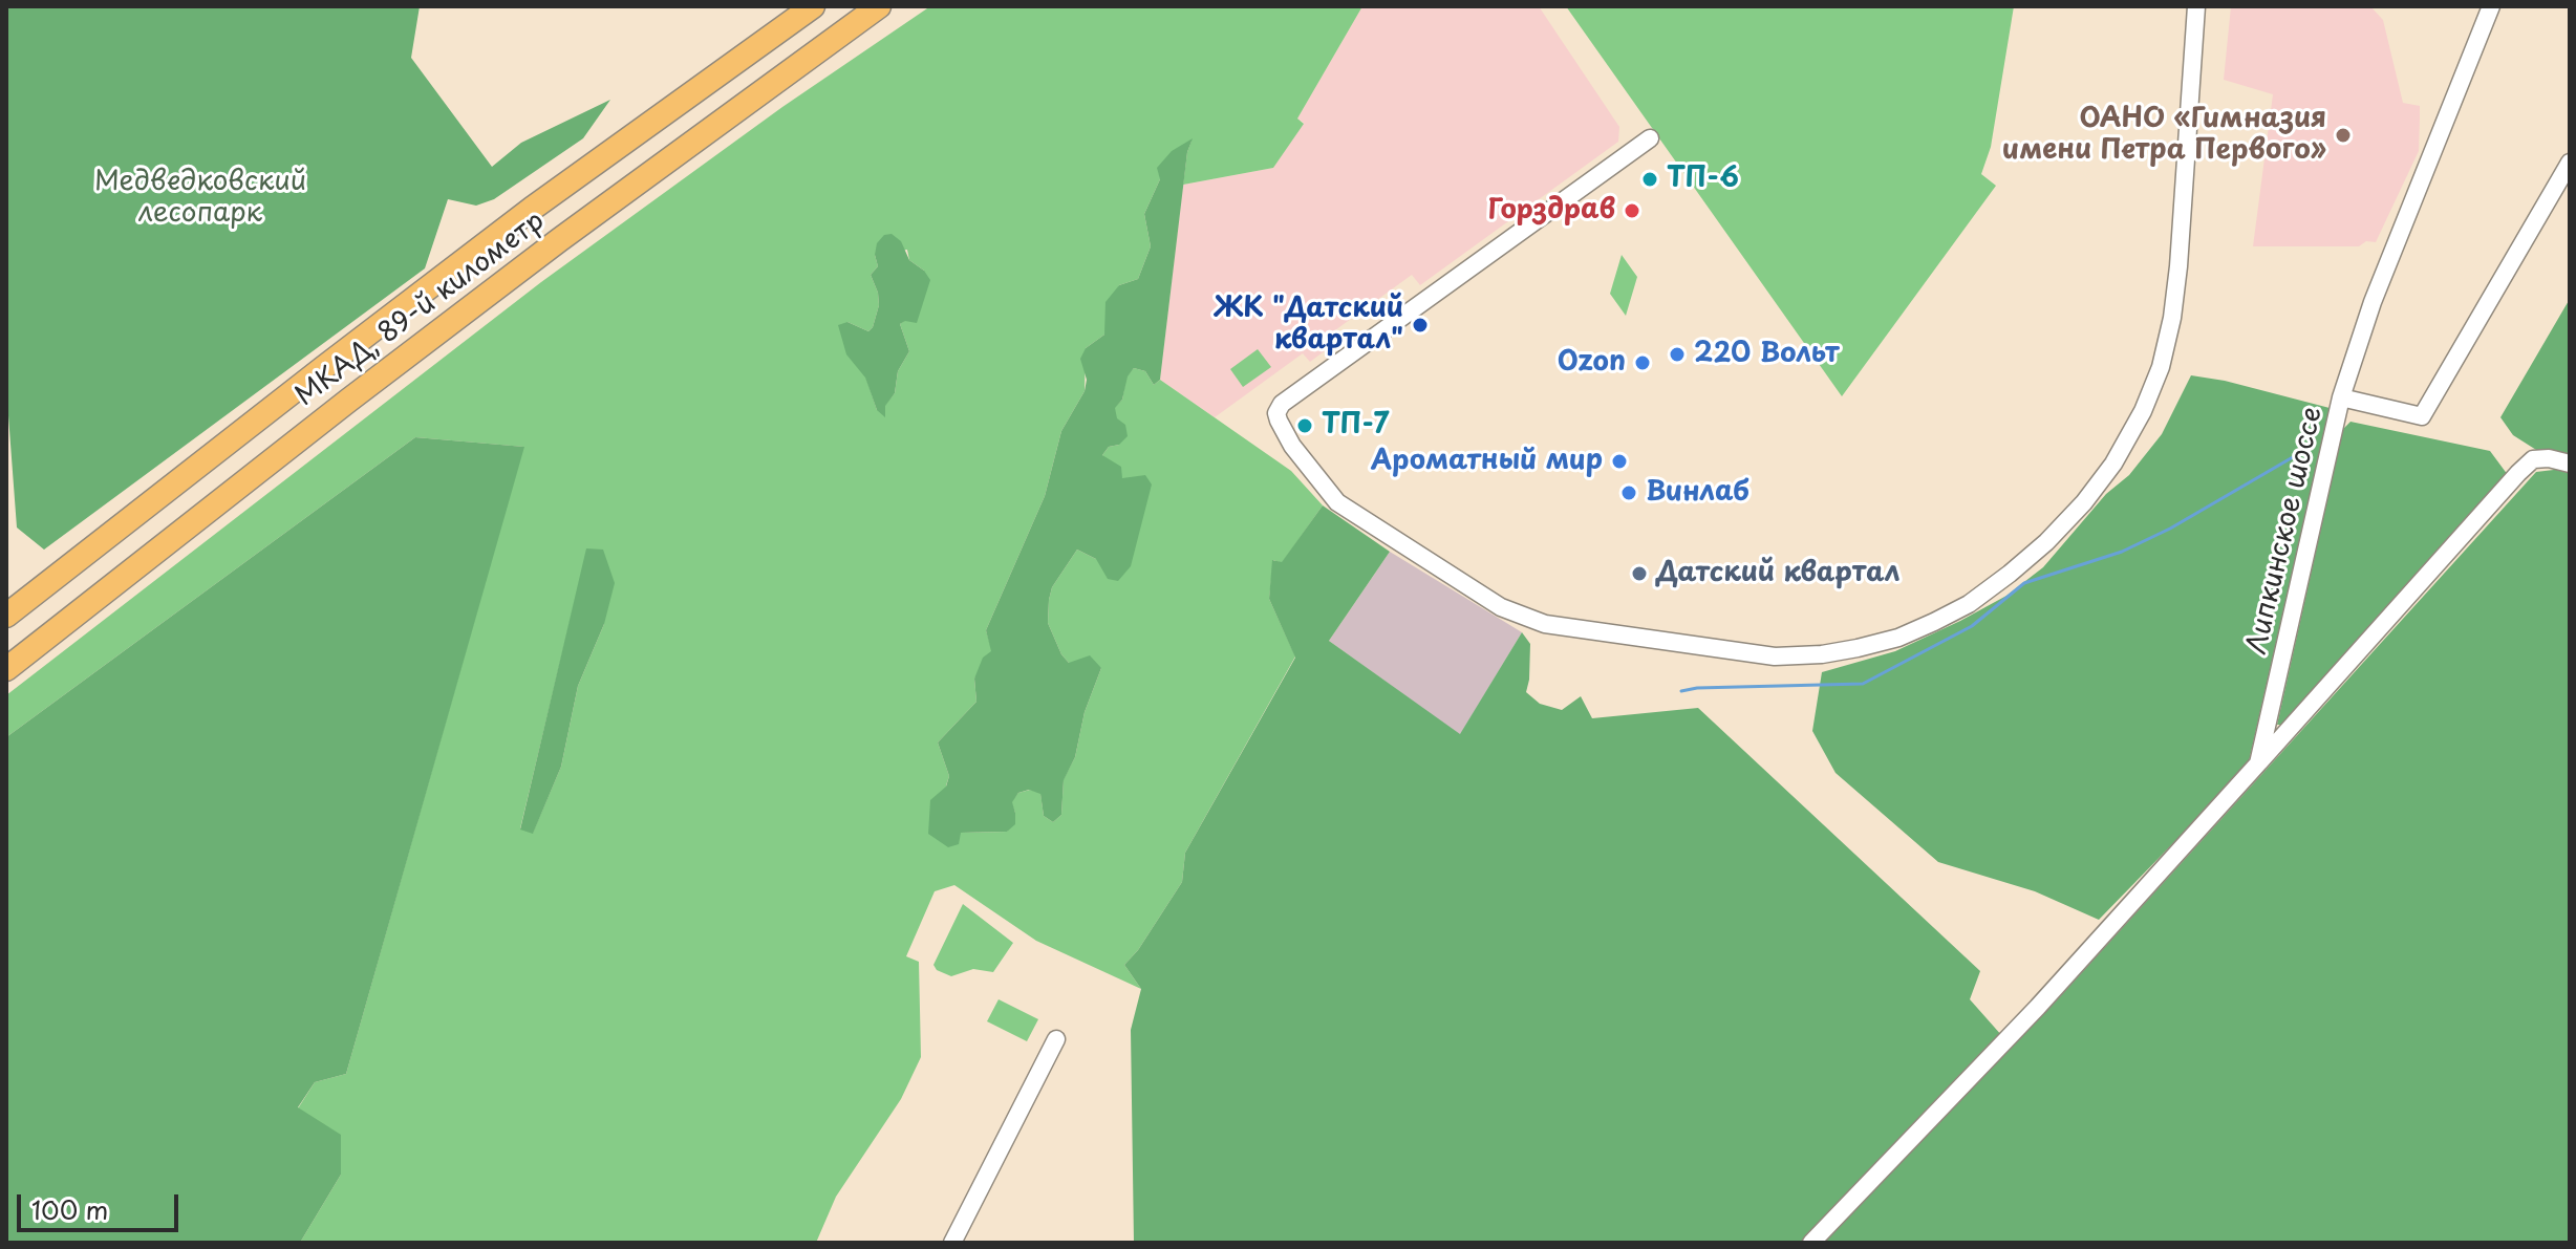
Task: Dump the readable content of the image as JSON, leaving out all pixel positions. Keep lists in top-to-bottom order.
{
  "streets": {
    "highway": ["МКАД, 89-й километр"],
    "street": ["Липкинское шоссе"]
  },
  "parks": ["Медведковский лесопарк"],
  "places": [
    "ОАНО «Гимназия имени Петра Первого»",
    "ТП-6",
    "Горздрав",
    "ЖК \"Датский квартал\"",
    "220 Вольт",
    "Ozon",
    "ТП-7",
    "Ароматный мир",
    "Винлаб",
    "Датский квартал"
  ],
  "scale_bar": "100 m"
}
